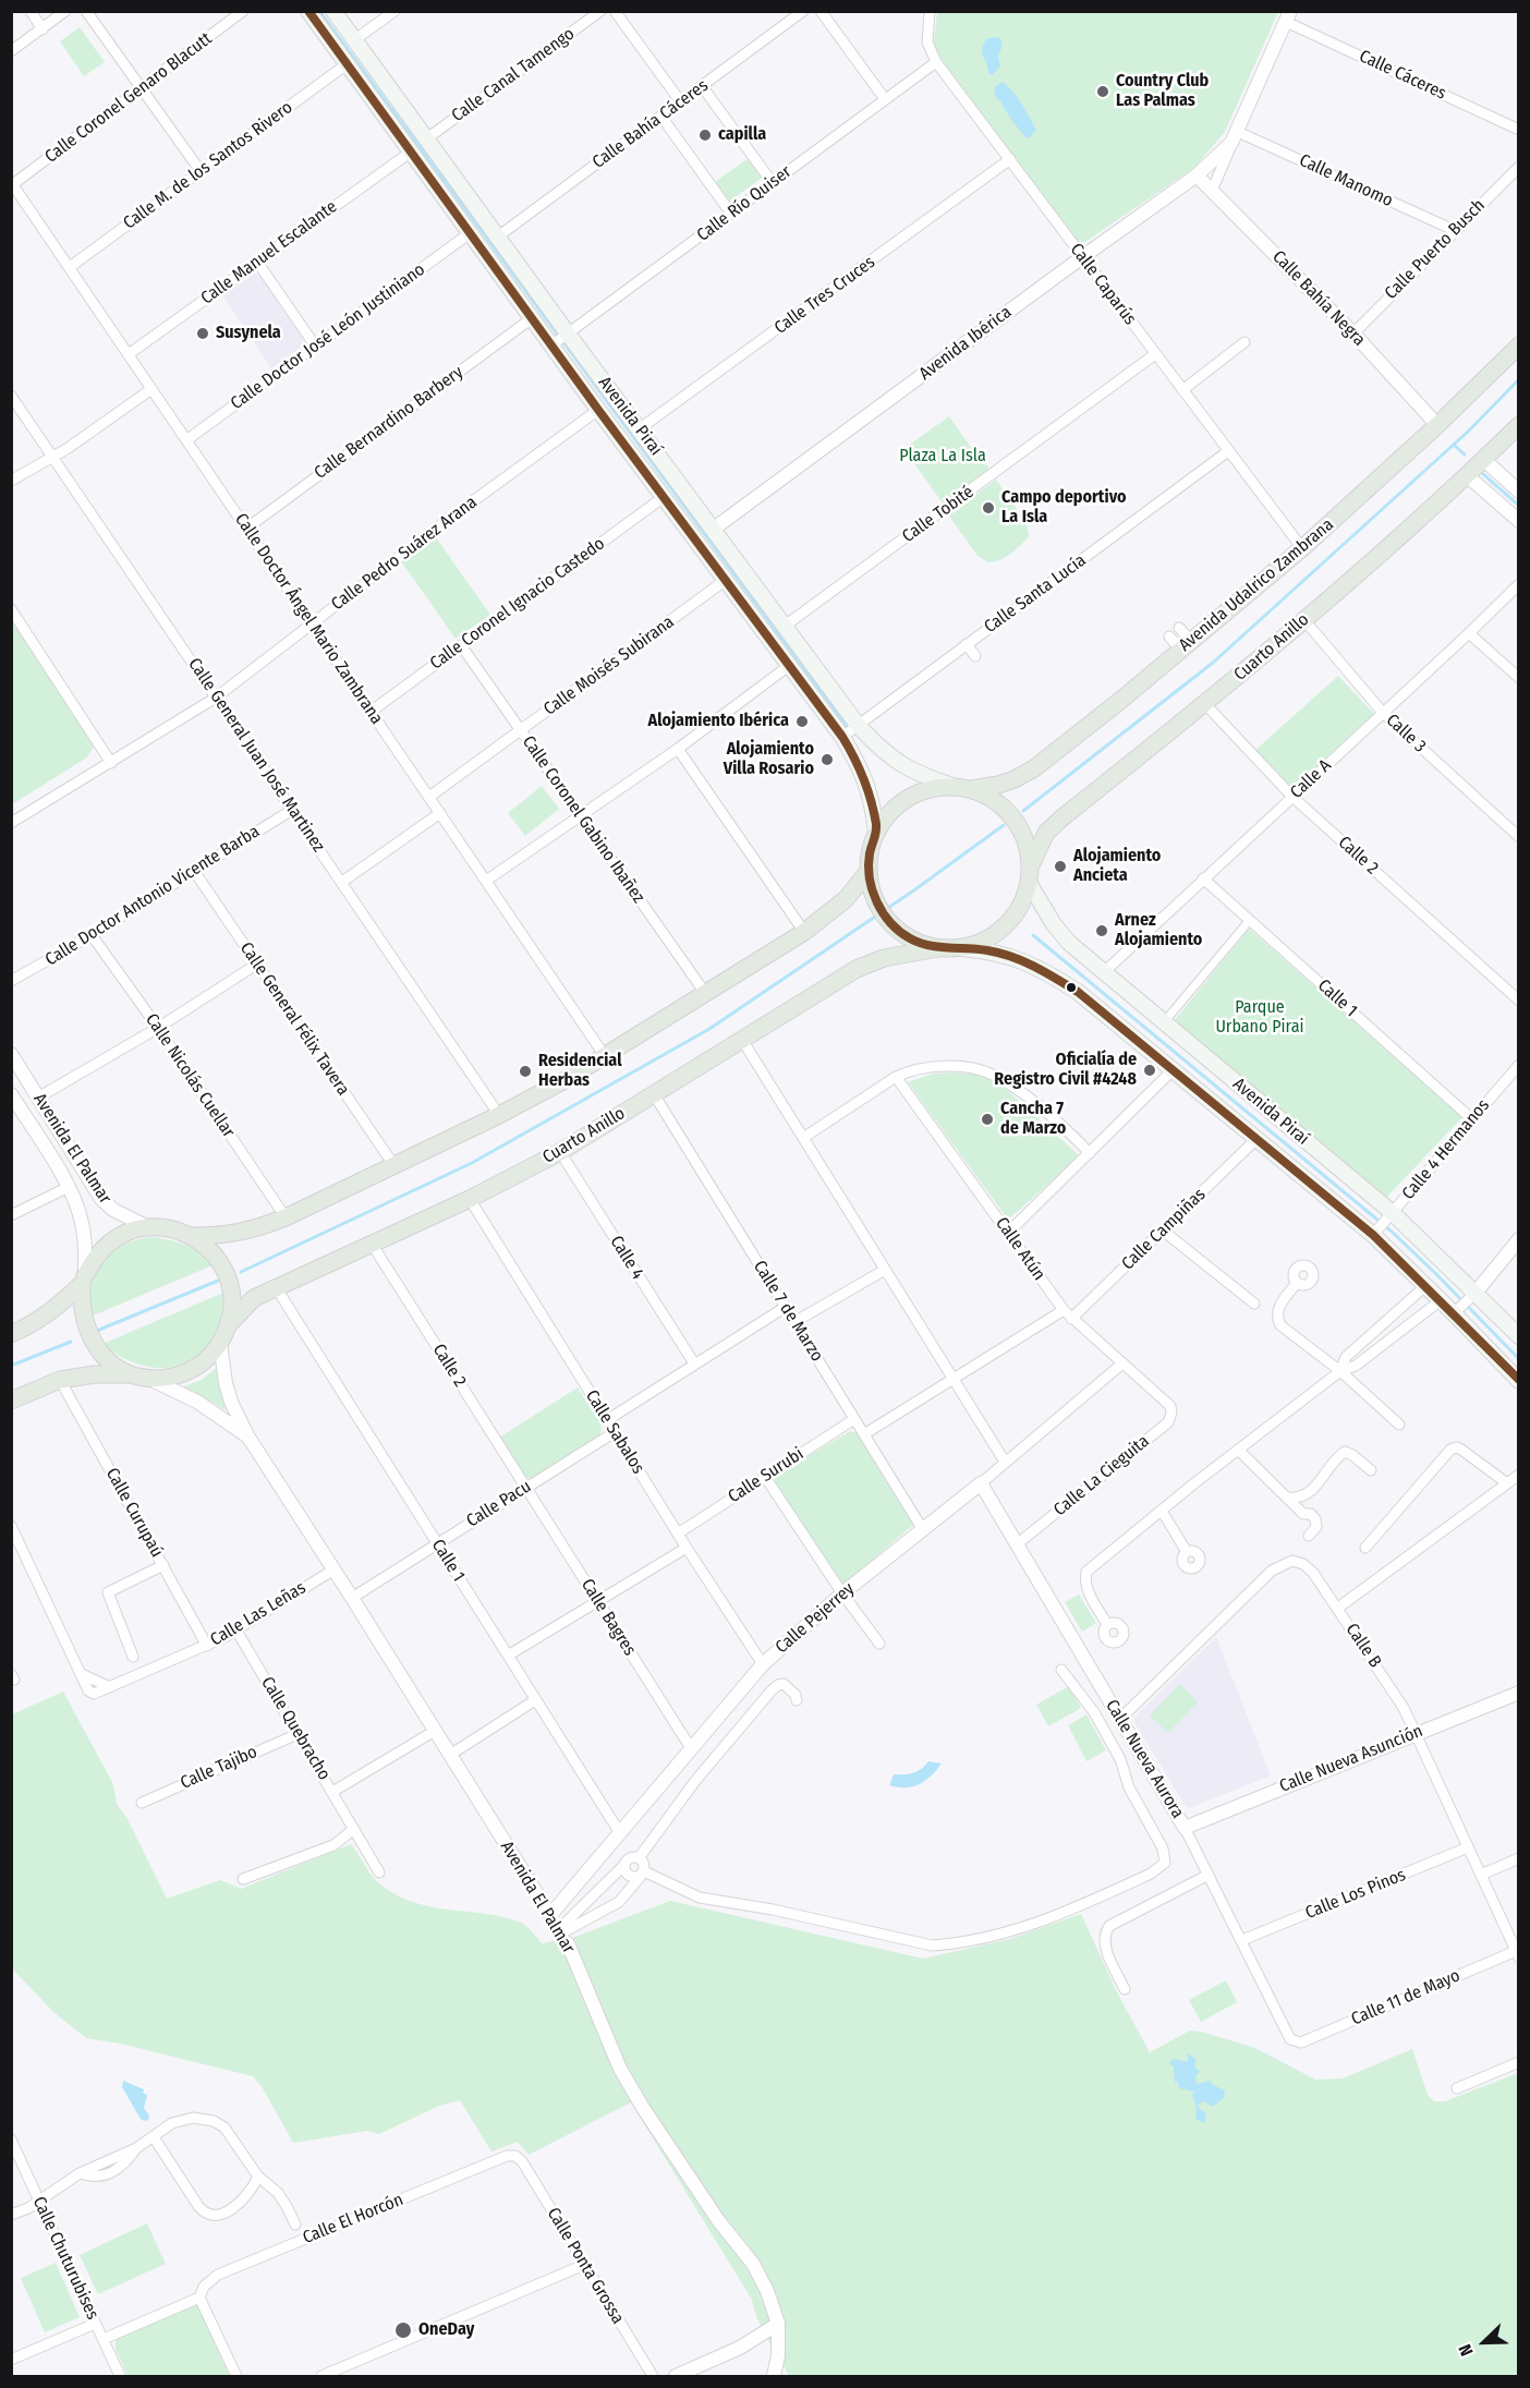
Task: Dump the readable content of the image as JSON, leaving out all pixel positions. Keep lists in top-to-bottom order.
{
  "streets": {
    "highway": ["Avenida Udalrico Zambrana", "Cuarto Anillo"],
    "main road": ["Avenida Piraí"],
    "street": [
      "Calle Canal Tamengo",
      "Calle Cáceres",
      "Calle Coronel Genaro Blacutt",
      "Calle Bahía Cáceres",
      "Calle M. de los Santos Rivero",
      "Calle Manomo",
      "Calle Río Quiser",
      "Calle Puerto Busch",
      "Calle Manuel Escalante",
      "Calle Caparús",
      "Calle Tres Cruces",
      "Calle Bahía Negra",
      "Calle Doctor José León Justiniano",
      "Avenida Ibérica",
      "Calle Bernardino Barbery",
      "Calle Tobité",
      "Calle Pedro Suárez Arana",
      "Calle Santa Lucía",
      "Calle Coronel Ignacio Castedo",
      "Calle Doctor Ángel Mario Zambrana",
      "Calle Moisés Subirana",
      "Calle 3",
      "Calle General Juan José Martinez",
      "Calle A",
      "Calle Coronel Gabino Ibañez",
      "Calle 2",
      "Calle Doctor Antonio Vicente Barba",
      "Calle 1",
      "Calle General Félix Tavera",
      "Calle Nicolás Cuellar",
      "Avenida El Palmar",
      "Calle 4 Hermanos",
      "Calle Campiñas",
      "Calle Atún",
      "Calle 4",
      "Calle 7 de Marzo",
      "Calle Sabalos",
      "Calle Surubi",
      "Calle La Cieguita",
      "Calle Pacu",
      "Calle Curupaú",
      "Calle Las Leñas",
      "Calle Bagres",
      "Calle Pejerrey",
      "Calle B",
      "Calle Quebracho",
      "Calle Nueva Aurora",
      "Calle Nueva Asunción",
      "Calle Tajibo",
      "Calle Los Pinos",
      "Calle 11 de Mayo",
      "Calle El Horcón",
      "Calle Chuturubises",
      "Calle Ponta Grossa"
    ]
  },
  "crossings": [
    ["Calle Canal Tamengo", "Avenida Piraí"],
    ["Calle Cáceres", "Avenida Ibérica"],
    ["Calle Coronel Genaro Blacutt", "Calle Doctor Ángel Mario Zambrana"],
    ["Calle Bahía Cáceres", "Avenida Piraí"],
    ["Calle M. de los Santos Rivero", "Avenida Piraí"],
    ["Calle M. de los Santos Rivero", "Calle Doctor Ángel Mario Zambrana"],
    ["Calle Manomo", "Calle Puerto Busch"],
    ["Calle Manomo", "Avenida Ibérica"],
    ["Calle Río Quiser", "Calle Caparús"],
    ["Calle Río Quiser", "Avenida Piraí"],
    ["Calle Puerto Busch", "Calle Bahía Negra"],
    ["Calle Manuel Escalante", "Avenida Piraí"],
    ["Calle Manuel Escalante", "Calle Doctor Ángel Mario Zambrana"],
    ["Calle Caparús", "Calle Tres Cruces"],
    ["Calle Caparús", "Avenida Ibérica"],
    ["Calle Caparús", "Calle Tobité"],
    ["Calle Caparús", "Avenida Udalrico Zambrana"],
    ["Calle Caparús", "Calle Santa Lucía"],
    ["Calle Tres Cruces", "Avenida Piraí"],
    ["Calle Bahía Negra", "Avenida Ibérica"],
    ["Calle Bahía Negra", "Avenida Udalrico Zambrana"],
    ["Calle Doctor José León Justiniano", "Avenida Piraí"],
    ["Calle Doctor José León Justiniano", "Calle Doctor Ángel Mario Zambrana"],
    ["Avenida Ibérica", "Avenida Piraí"],
    ["Avenida Piraí", "Calle Bernardino Barbery"],
    ["Avenida Piraí", "Calle Tobité"],
    ["Avenida Piraí", "Calle Pedro Suárez Arana"],
    ["Avenida Piraí", "Avenida Udalrico Zambrana"],
    ["Avenida Piraí", "Calle Santa Lucía"],
    ["Avenida Piraí", "Calle Coronel Ignacio Castedo"],
    ["Avenida Piraí", "Cuarto Anillo"],
    ["Avenida Piraí", "Calle Moisés Subirana"],
    ["Avenida Piraí", "Calle A"],
    ["Avenida Piraí", "Calle 4 Hermanos"],
    ["Avenida Piraí", "Calle Campiñas"],
    ["Calle Bernardino Barbery", "Calle Doctor Ángel Mario Zambrana"],
    ["Calle Pedro Suárez Arana", "Calle Doctor Ángel Mario Zambrana"],
    ["Calle Pedro Suárez Arana", "Calle General Juan José Martinez"],
    ["Avenida Udalrico Zambrana", "Cuarto Anillo"],
    ["Calle Coronel Ignacio Castedo", "Calle Doctor Ángel Mario Zambrana"],
    ["Calle Coronel Ignacio Castedo", "Calle Coronel Gabino Ibañez"],
    ["Calle Doctor Ángel Mario Zambrana", "Calle Moisés Subirana"],
    ["Cuarto Anillo", "Calle 3"],
    ["Cuarto Anillo", "Calle 2"],
    ["Cuarto Anillo", "Calle 1"],
    ["Cuarto Anillo", "Avenida El Palmar"],
    ["Cuarto Anillo", "Calle 4"],
    ["Cuarto Anillo", "Calle 7 de Marzo"],
    ["Cuarto Anillo", "Calle Sabalos"],
    ["Calle Moisés Subirana", "Calle Coronel Gabino Ibañez"],
    ["Calle 3", "Calle A"],
    ["Calle General Juan José Martinez", "Calle Doctor Antonio Vicente Barba"],
    ["Calle A", "Calle 2"],
    ["Calle A", "Calle 1"],
    ["Calle 2", "Calle Pacu"],
    ["Calle 2", "Calle Bagres"],
    ["Calle Doctor Antonio Vicente Barba", "Calle General Félix Tavera"],
    ["Calle Doctor Antonio Vicente Barba", "Calle Nicolás Cuellar"],
    ["Calle 1", "Calle 4 Hermanos"],
    ["Calle 1", "Calle Pacu"],
    ["Calle 1", "Calle Pejerrey"],
    ["Avenida El Palmar", "Calle Pacu"],
    ["Avenida El Palmar", "Calle Las Leñas"],
    ["Avenida El Palmar", "Calle Pejerrey"],
    ["Avenida El Palmar", "Calle Quebracho"],
    ["Calle Campiñas", "Calle Atún"],
    ["Calle Atún", "Calle La Cieguita"],
    ["Calle Atún", "Calle Pejerrey"],
    ["Calle 7 de Marzo", "Calle Surubi"],
    ["Calle 7 de Marzo", "Calle Pejerrey"],
    ["Calle Sabalos", "Calle Surubi"],
    ["Calle Sabalos", "Calle Pacu"],
    ["Calle Sabalos", "Calle Pejerrey"],
    ["Calle La Cieguita", "Calle Nueva Aurora"],
    ["Calle Pacu", "Calle Bagres"],
    ["Calle Curupaú", "Calle Las Leñas"],
    ["Calle Las Leñas", "Calle Quebracho"],
    ["Calle Bagres", "Calle Pejerrey"],
    ["Calle Pejerrey", "Calle Nueva Aurora"],
    ["Calle B", "Calle Nueva Aurora"],
    ["Calle B", "Calle Nueva Asunción"],
    ["Calle B", "Calle Los Pinos"],
    ["Calle B", "Calle 11 de Mayo"],
    ["Calle Quebracho", "Calle Tajibo"],
    ["Calle Nueva Aurora", "Calle Nueva Asunción"],
    ["Calle Nueva Aurora", "Calle Los Pinos"],
    ["Calle Nueva Aurora", "Calle 11 de Mayo"],
    ["Calle El Horcón", "Calle Ponta Grossa"]
  ],
  "parks": ["Plaza La Isla", "Parque Urbano Pirai"],
  "places": [
    "Country Club Las Palmas",
    "capilla",
    "Susynela",
    "Campo deportivo La Isla",
    "Alojamiento Ibérica",
    "Alojamiento Villa Rosario",
    "Alojamiento Ancieta",
    "Arnez Alojamiento",
    "Oficialía de Registro Civil #4248",
    "Residencial Herbas",
    "Cancha 7 de Marzo",
    "OneDay"
  ],
  "north": "bottom left"
}
